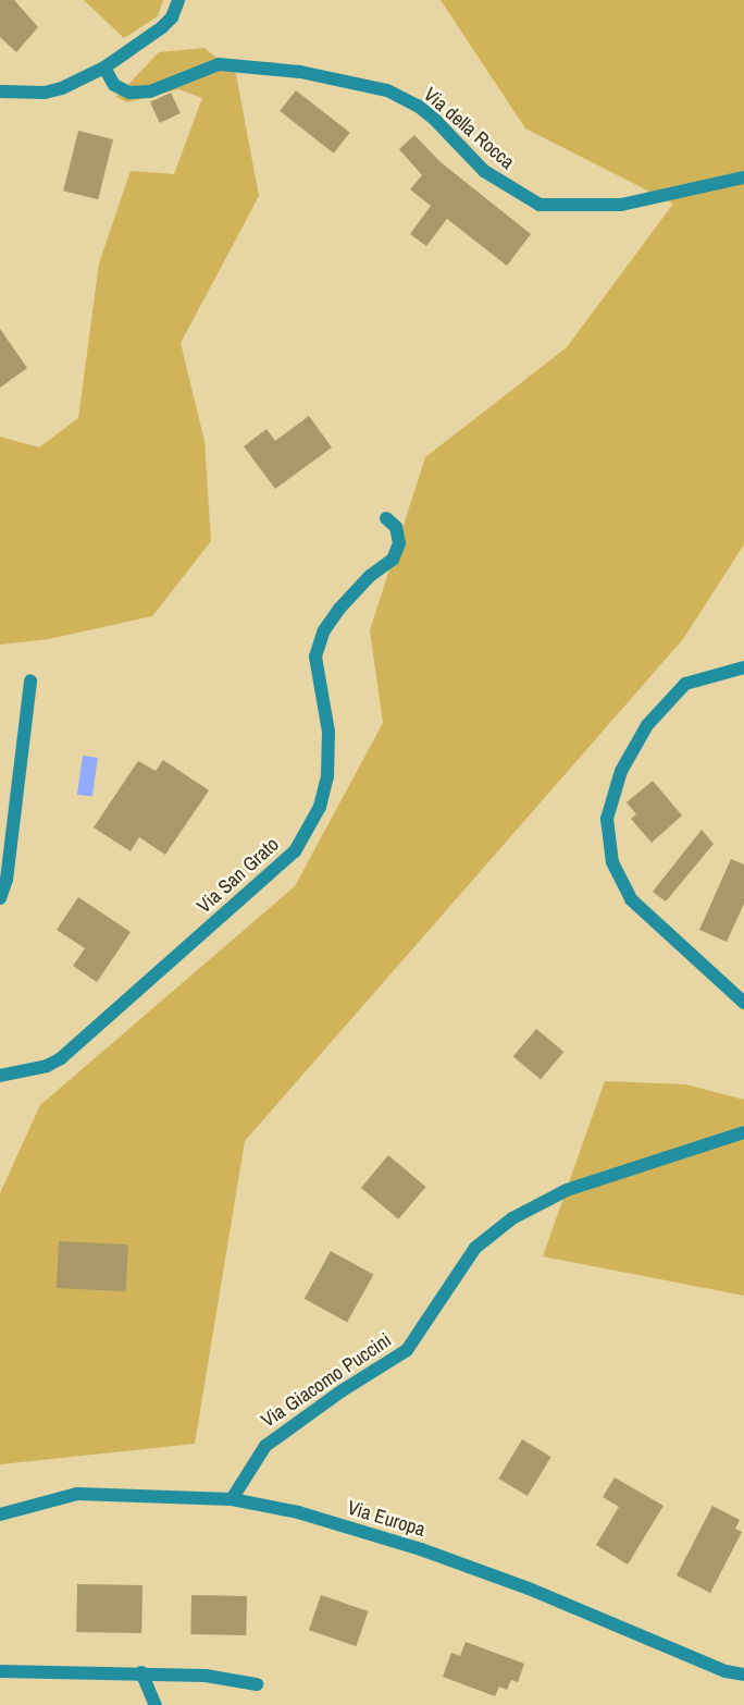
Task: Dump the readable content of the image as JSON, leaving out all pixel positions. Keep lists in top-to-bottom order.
{
  "streets": {
    "street": [
      "Via della Rocca",
      "Via San Grato",
      "Via Giacomo Puccini",
      "Via Europa"
    ]
  },
  "crossings": [
    ["Via Giacomo Puccini", "Via Europa"]
  ]
}
